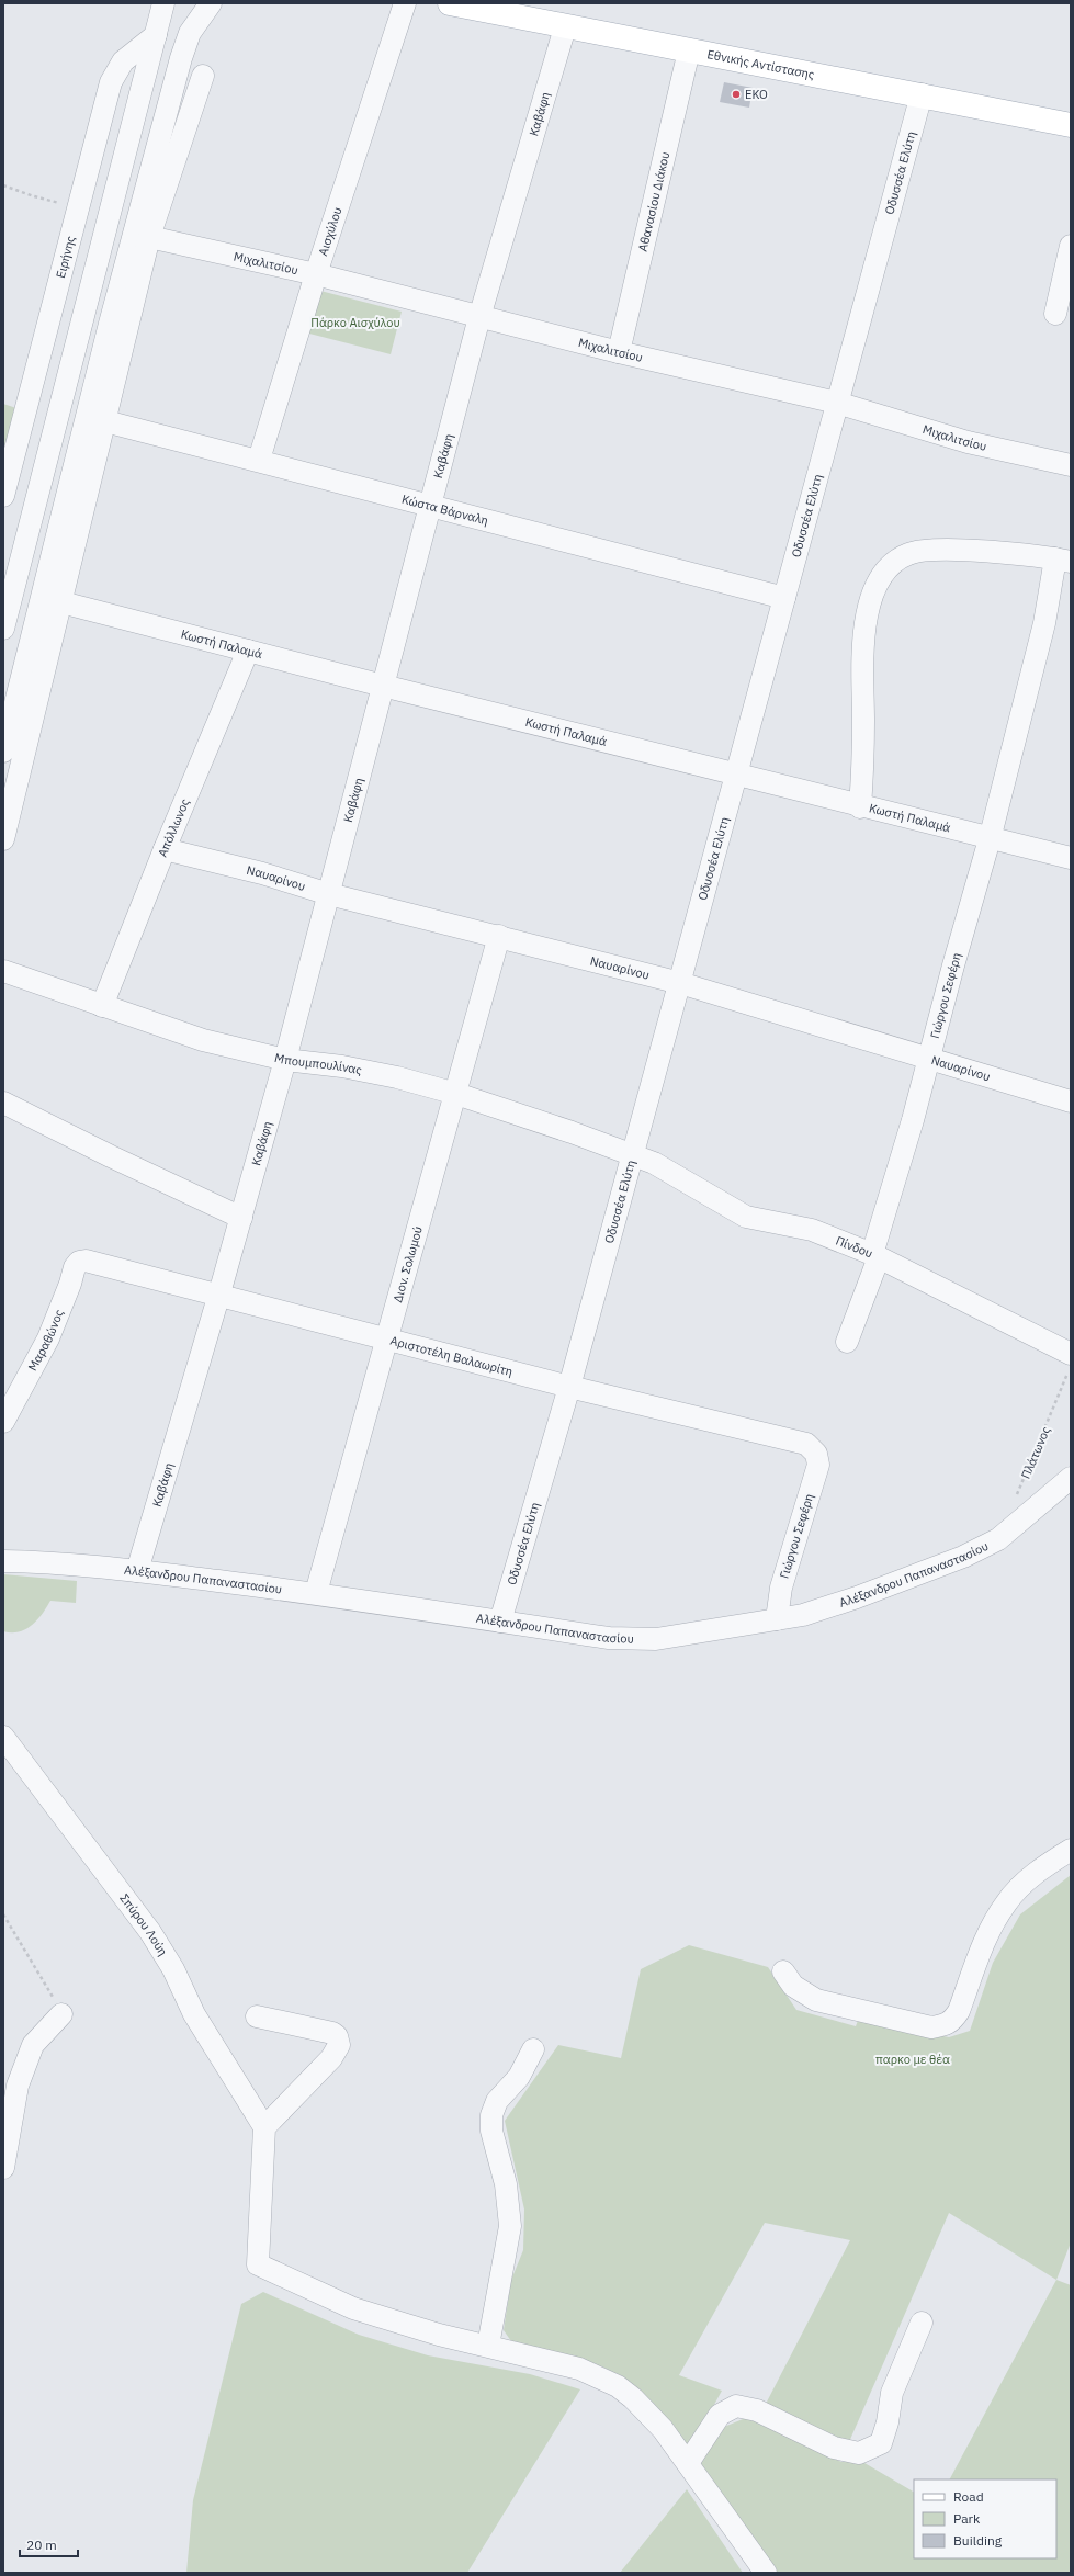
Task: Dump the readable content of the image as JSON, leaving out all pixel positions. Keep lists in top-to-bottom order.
{
  "streets": {
    "main road": ["Εθνικής Αντίστασης"],
    "street": [
      "Καβάφη",
      "Οδυσσέα Ελύτη",
      "Αθανασίου Διάκου",
      "Αισχύλου",
      "Ειρήνης",
      "Μιχαλιτσίου",
      "Κώστα Βάρναλη",
      "Κωστή Παλαμά",
      "Απόλλωνος",
      "Ναυαρίνου",
      "Γιώργου Σεφέρη",
      "Μπουμπουλίνας",
      "Πίνδου",
      "Διον. Σολωμού",
      "Μαραθώνος",
      "Αριστοτέλη Βαλαωρίτη",
      "Αλέξανδρου Παπαναστασίου",
      "Σπύρου Λούη"
    ],
    "path": ["Πλάτωνος"]
  },
  "crossings": [
    ["Εθνικής Αντίστασης", "Καβάφη"],
    ["Εθνικής Αντίστασης", "Οδυσσέα Ελύτη"],
    ["Εθνικής Αντίστασης", "Αθανασίου Διάκου"],
    ["Καβάφη", "Μιχαλιτσίου"],
    ["Καβάφη", "Κώστα Βάρναλη"],
    ["Καβάφη", "Κωστή Παλαμά"],
    ["Καβάφη", "Ναυαρίνου"],
    ["Καβάφη", "Μπουμπουλίνας"],
    ["Καβάφη", "Αριστοτέλη Βαλαωρίτη"],
    ["Καβάφη", "Αλέξανδρου Παπαναστασίου"],
    ["Οδυσσέα Ελύτη", "Μιχαλιτσίου"],
    ["Οδυσσέα Ελύτη", "Κώστα Βάρναλη"],
    ["Οδυσσέα Ελύτη", "Κωστή Παλαμά"],
    ["Οδυσσέα Ελύτη", "Ναυαρίνου"],
    ["Οδυσσέα Ελύτη", "Μπουμπουλίνας"],
    ["Οδυσσέα Ελύτη", "Πίνδου"],
    ["Οδυσσέα Ελύτη", "Αριστοτέλη Βαλαωρίτη"],
    ["Οδυσσέα Ελύτη", "Αλέξανδρου Παπαναστασίου"],
    ["Αθανασίου Διάκου", "Μιχαλιτσίου"],
    ["Αισχύλου", "Μιχαλιτσίου"],
    ["Αισχύλου", "Κώστα Βάρναλη"],
    ["Κωστή Παλαμά", "Απόλλωνος"],
    ["Κωστή Παλαμά", "Γιώργου Σεφέρη"],
    ["Απόλλωνος", "Ναυαρίνου"],
    ["Απόλλωνος", "Μπουμπουλίνας"],
    ["Ναυαρίνου", "Γιώργου Σεφέρη"],
    ["Ναυαρίνου", "Διον. Σολωμού"],
    ["Γιώργου Σεφέρη", "Πίνδου"],
    ["Γιώργου Σεφέρη", "Αριστοτέλη Βαλαωρίτη"],
    ["Γιώργου Σεφέρη", "Αλέξανδρου Παπαναστασίου"],
    ["Μπουμπουλίνας", "Πίνδου"],
    ["Μπουμπουλίνας", "Διον. Σολωμού"],
    ["Πίνδου", "Πλάτωνος"],
    ["Διον. Σολωμού", "Αριστοτέλη Βαλαωρίτη"],
    ["Διον. Σολωμού", "Αλέξανδρου Παπαναστασίου"],
    ["Μαραθώνος", "Αριστοτέλη Βαλαωρίτη"]
  ],
  "parks": ["Πάρκο Αισχύλου", "παρκο με θέα"],
  "places": ["EKO"],
  "legend": ["Road", "Park", "Building"],
  "scale_bar": "20 m"
}
